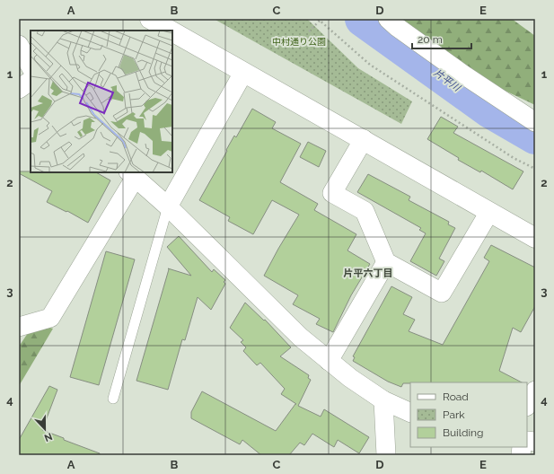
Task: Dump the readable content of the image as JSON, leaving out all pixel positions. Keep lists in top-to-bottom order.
{
  "districts": ["片平六丁目"],
  "water": ["片平川"],
  "parks": ["中村通り公園"],
  "legend": ["Road", "Park", "Building"],
  "scale_bar": "20 m",
  "north": "bottom",
  "grid": {
    "columns": [
      "A",
      "B",
      "C",
      "D",
      "E"
    ],
    "rows": [
      "1",
      "2",
      "3",
      "4"
    ]
  }
}
